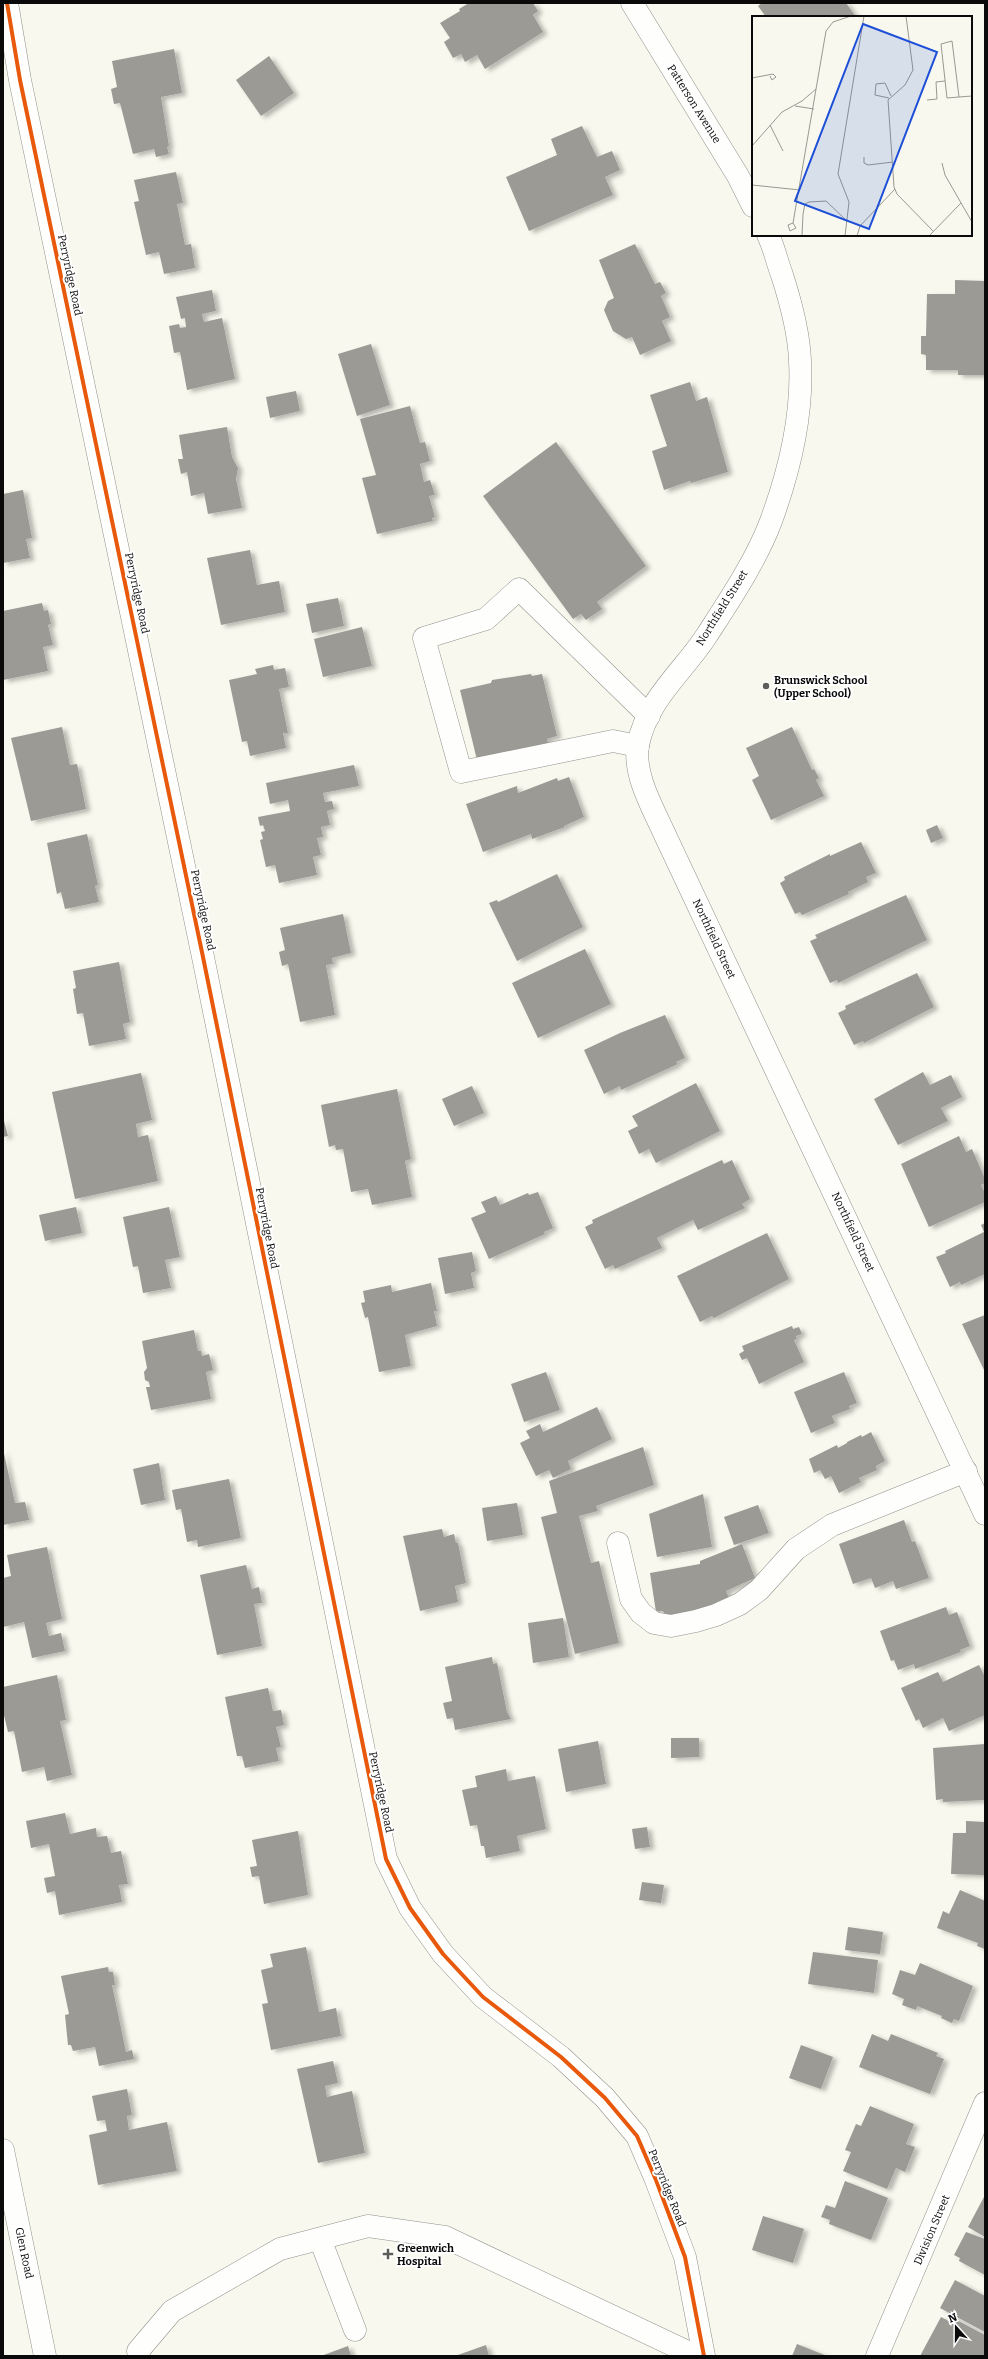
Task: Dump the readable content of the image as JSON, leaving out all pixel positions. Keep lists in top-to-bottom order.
{
  "streets": {
    "street": [
      "Patterson Avenue",
      "Perryridge Road",
      "Northfield Street",
      "Division Street",
      "Glen Road"
    ]
  },
  "places": {
    "other": ["Brunswick School (Upper School)"],
    "health": ["Greenwich Hospital"]
  },
  "north": "top"
}
